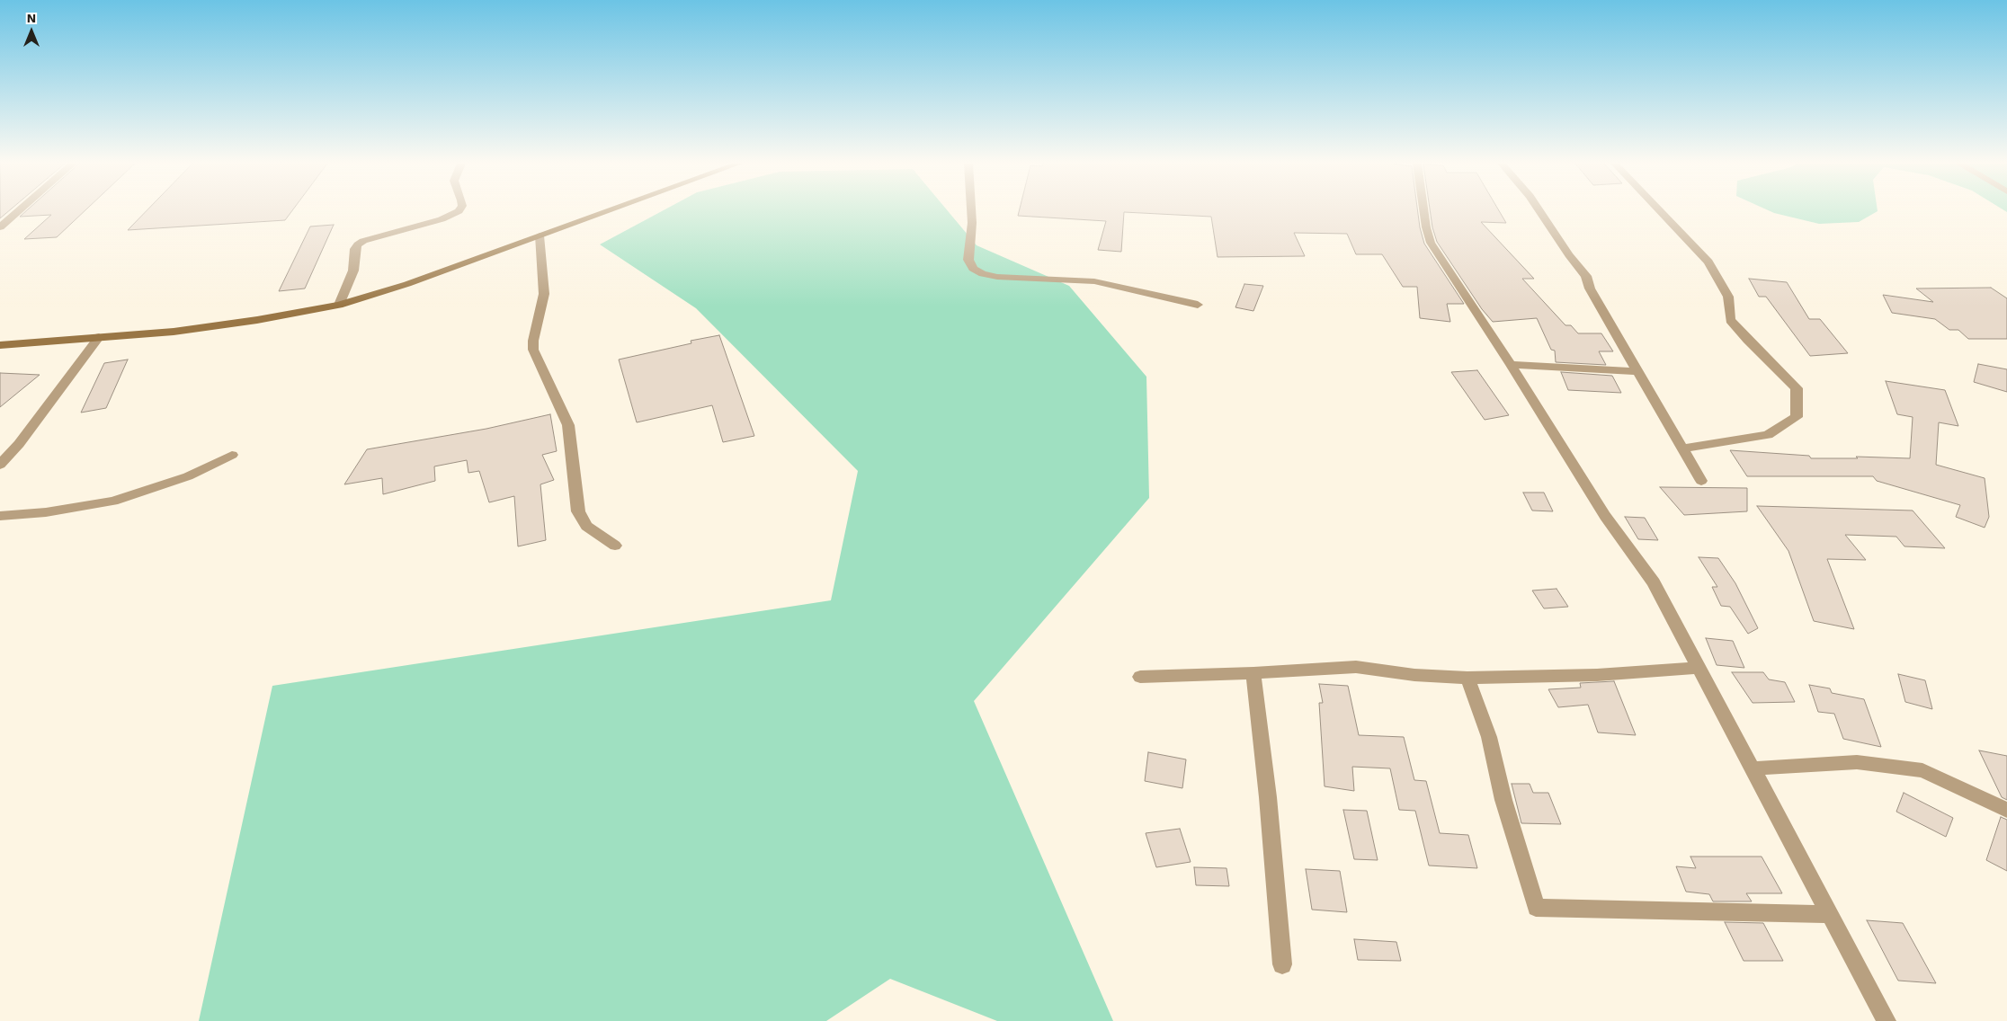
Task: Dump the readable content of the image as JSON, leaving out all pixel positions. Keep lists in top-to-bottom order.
{
  "north": "top"
}
